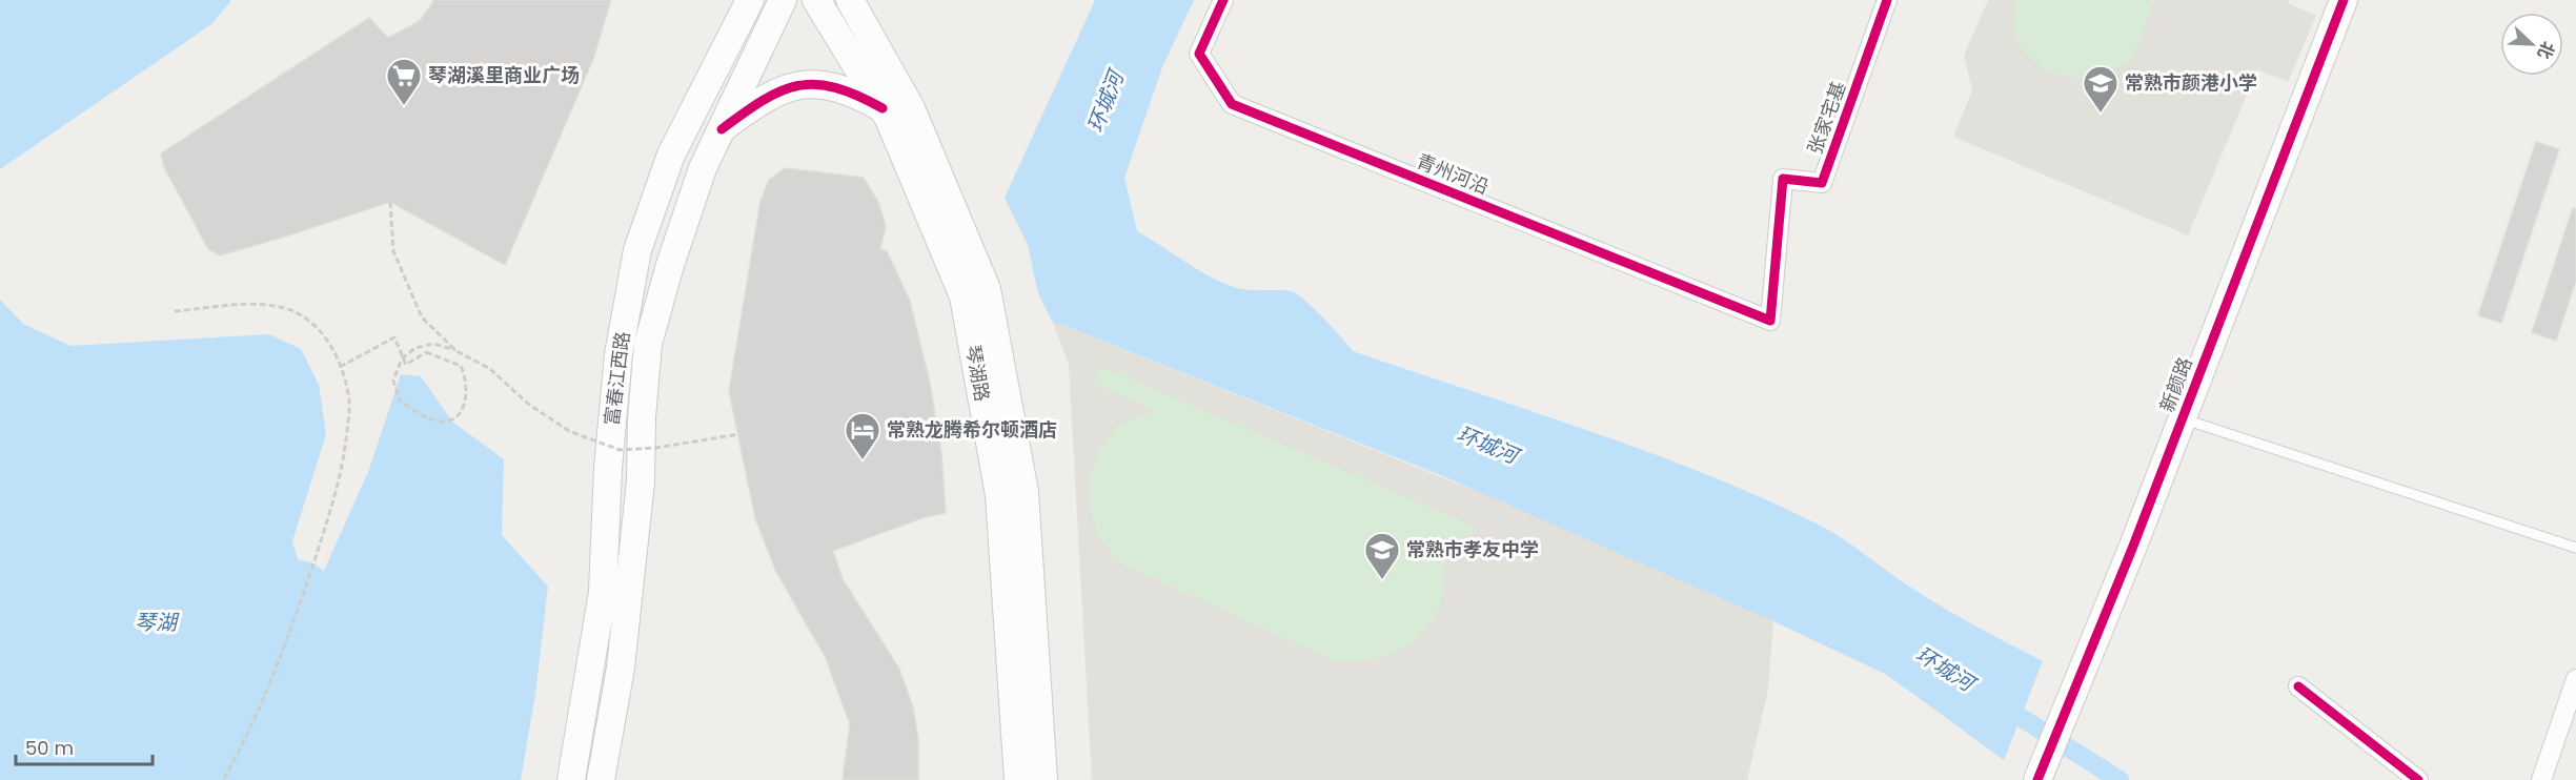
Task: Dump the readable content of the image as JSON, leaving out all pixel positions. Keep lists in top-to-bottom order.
{
  "streets": {
    "main road": ["琴湖路", "富春江西路", "新颜路"],
    "street": ["张家宅基", "青州河沿"]
  },
  "crossings": [
    ["张家宅基", "青州河沿"]
  ],
  "water": ["环城河", "琴湖"],
  "places": {
    "supermarket": ["琴湖溪里商业广场"],
    "school or university": ["常熟市颜港小学", "常熟市孝友中学"],
    "hotel": ["常熟龙腾希尔顿酒店"]
  },
  "scale_bar": "50 m",
  "north": "bottom right"
}
